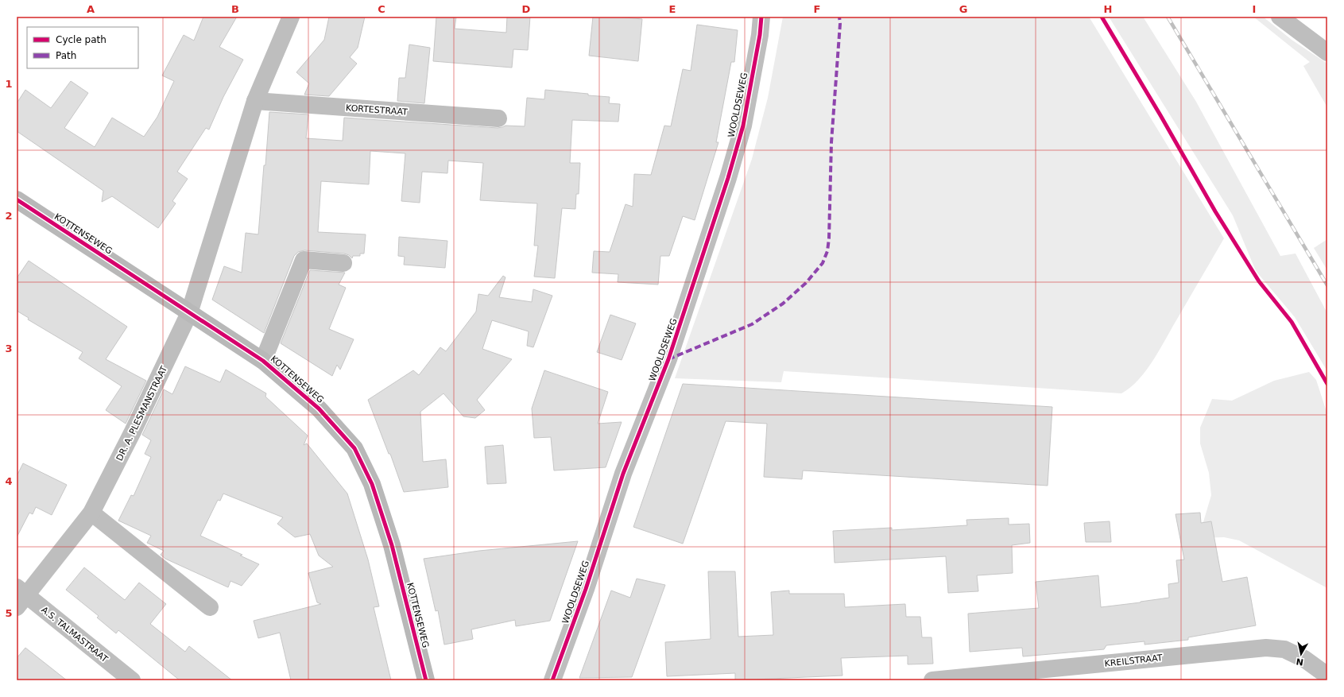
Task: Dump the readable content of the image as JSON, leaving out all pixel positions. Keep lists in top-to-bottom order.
{
  "streets": {
    "street": [
      "WOOLDSEWEG",
      "KORTESTRAAT",
      "KOTTENSEWEG",
      "DR. A. PLESMANSTRAAT",
      "A.S. TALMASTRAAT",
      "KREILSTRAAT"
    ]
  },
  "crossings": [
    ["KOTTENSEWEG", "DR. A. PLESMANSTRAAT"],
    ["DR. A. PLESMANSTRAAT", "A.S. TALMASTRAAT"]
  ],
  "legend": ["Cycle path", "Path"],
  "north": "bottom",
  "grid": {
    "columns": [
      "A",
      "B",
      "C",
      "D",
      "E",
      "F",
      "G",
      "H",
      "I"
    ],
    "rows": [
      "1",
      "2",
      "3",
      "4",
      "5"
    ]
  }
}
